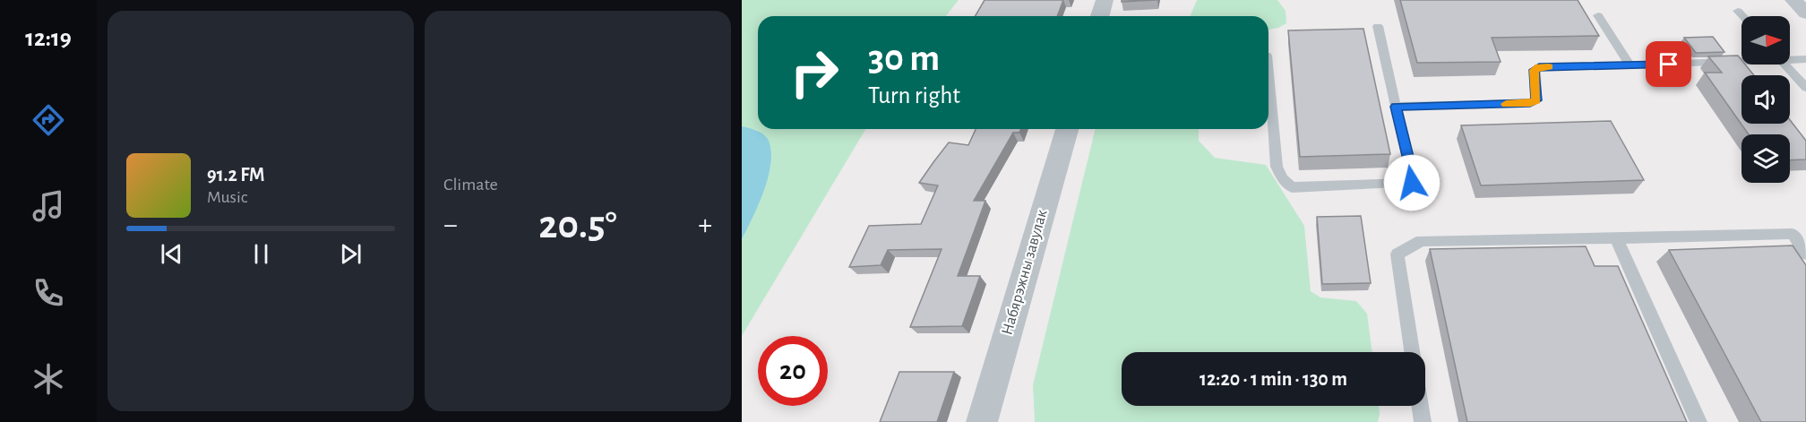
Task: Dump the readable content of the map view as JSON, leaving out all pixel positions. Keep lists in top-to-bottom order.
{
  "streets": {
    "street": ["Набярэжны завулак"]
  },
  "north": "right",
  "page": {
    "tabs": "12:19",
    "tile": "Climate",
    "turn": ["30 m", "Turn right"],
    "song": ["91.2 FM", "Music"],
    "heat": ["−", "20.5°", "+"],
    "limit": "20",
    "trip": "12:20 · 1 min · 130 m"
  }
}
